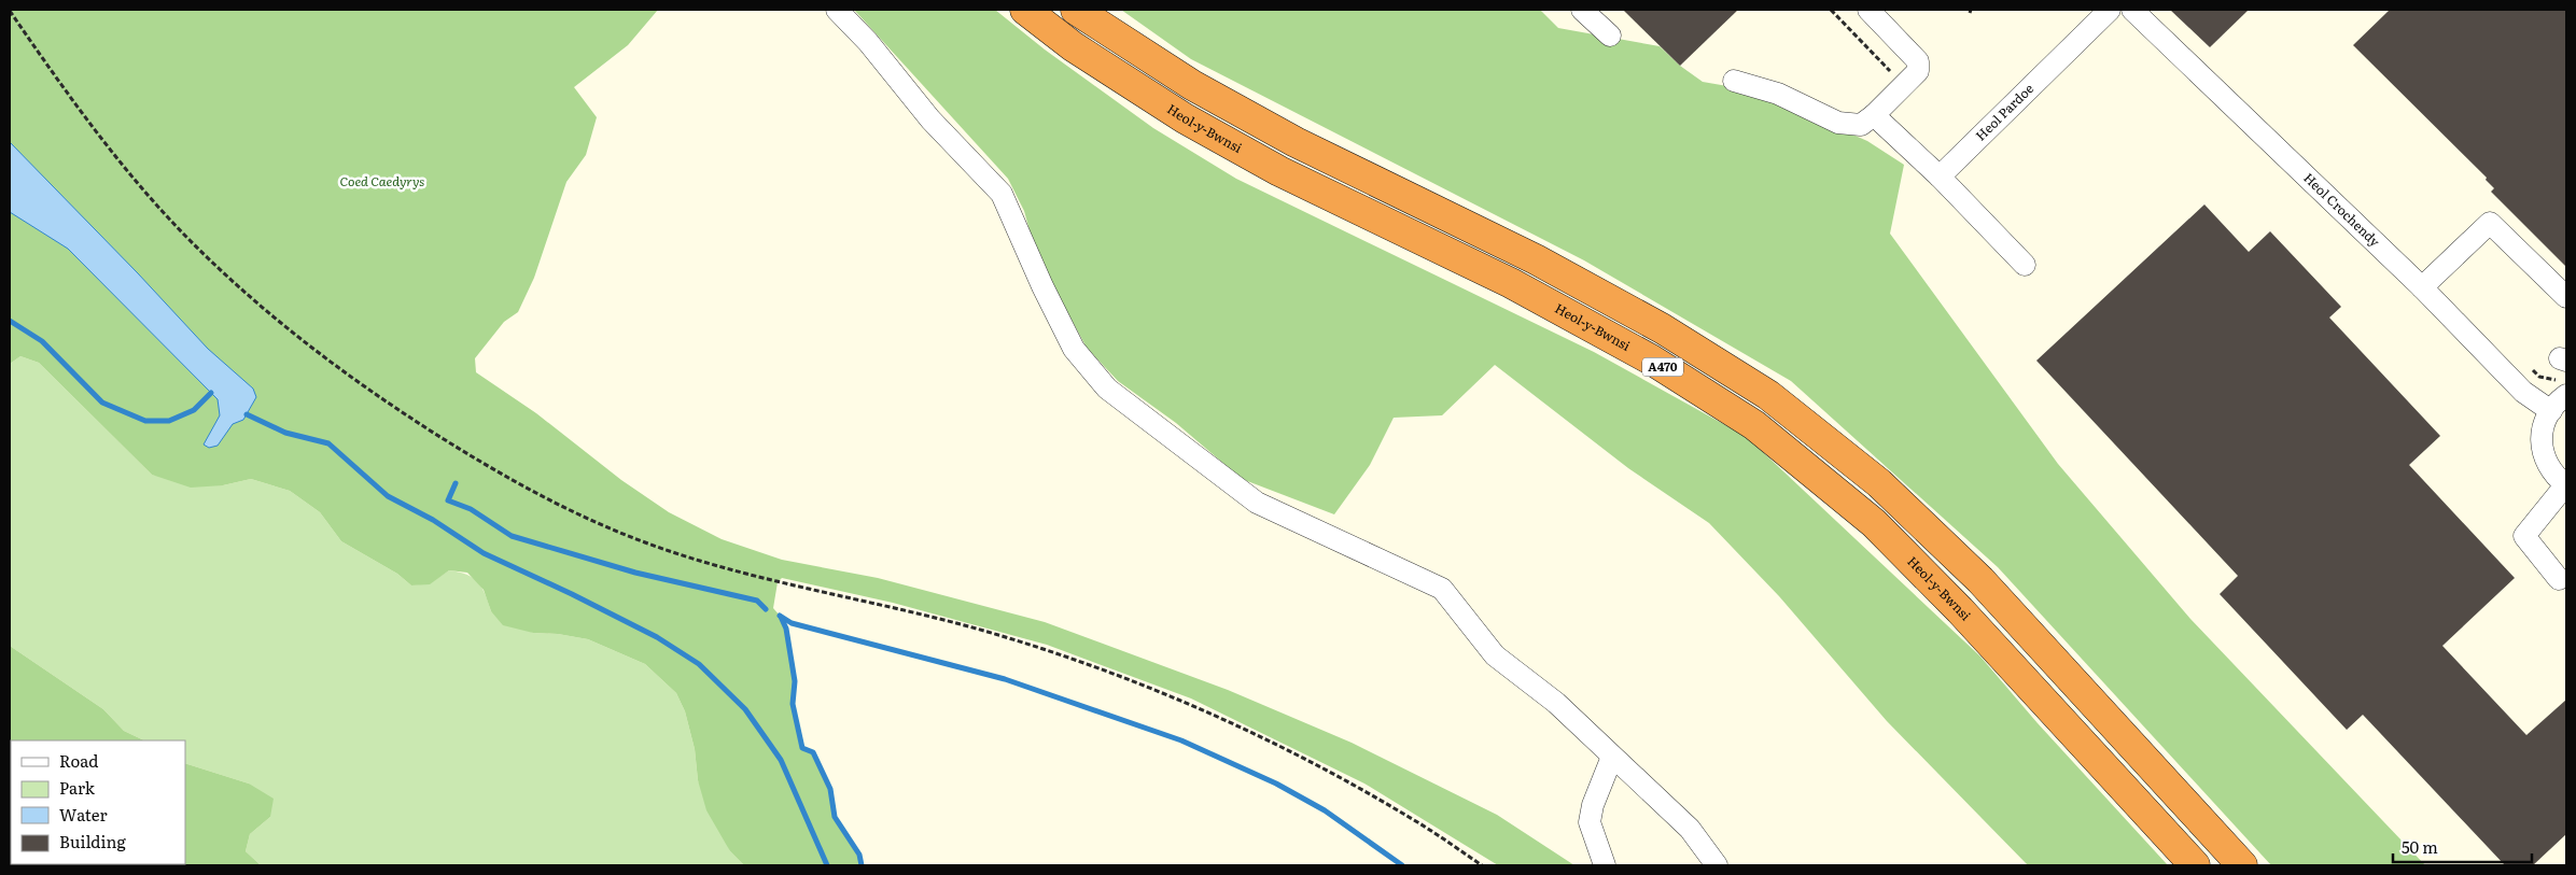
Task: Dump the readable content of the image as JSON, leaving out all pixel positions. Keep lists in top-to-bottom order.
{
  "streets": {
    "highway": ["Heol-y-Bwnsi", "A470"],
    "street": ["Heol Pardoe", "Heol Crochendy"]
  },
  "parks": ["Coed Caedyrys"],
  "legend": [
    "Road",
    "Park",
    "Water",
    "Building"
  ],
  "scale_bar": "50 m"
}
